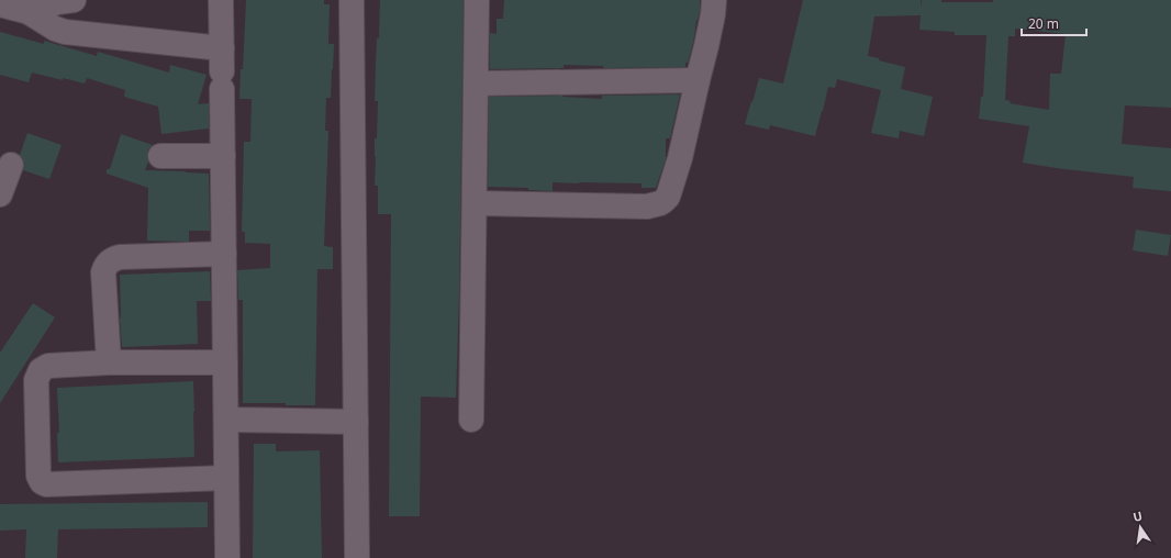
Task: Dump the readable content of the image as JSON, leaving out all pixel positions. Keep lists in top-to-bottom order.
{
  "scale_bar": "20 m",
  "north": "top"
}
